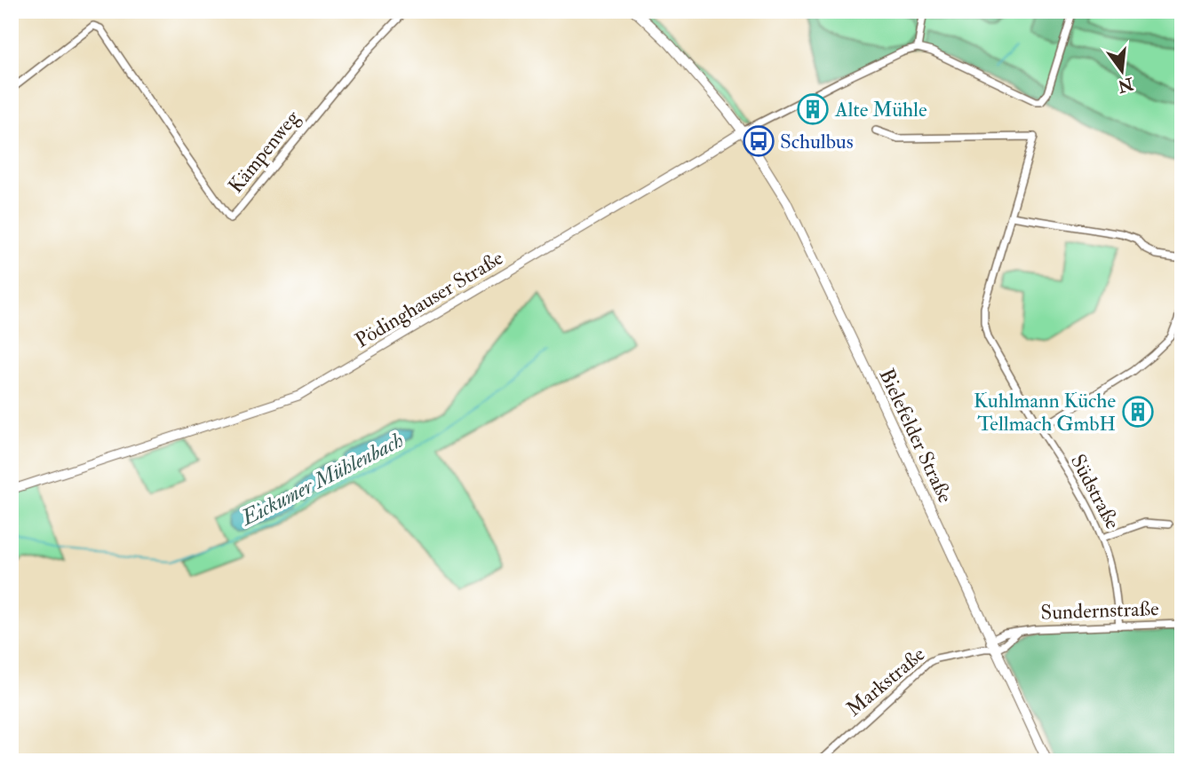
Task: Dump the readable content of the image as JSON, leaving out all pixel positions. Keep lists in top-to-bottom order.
{
  "streets": {
    "main road": ["Bielefelder Straße"],
    "street": [
      "Kämpenweg",
      "Pödinghauser Straße",
      "Südstraße",
      "Sundernstraße",
      "Markstraße"
    ]
  },
  "crossings": [
    ["Pödinghauser Straße", "Bielefelder Straße"],
    ["Bielefelder Straße", "Sundernstraße"],
    ["Bielefelder Straße", "Markstraße"],
    ["Südstraße", "Sundernstraße"],
    ["Sundernstraße", "Markstraße"]
  ],
  "water": ["Eickumer Mühlenbach"],
  "places": {
    "building": ["Alte Mühle", "Kuhlmann Küche Tellmach GmbH"],
    "bus stop": ["Schulbus"]
  },
  "north": "bottom"
}
